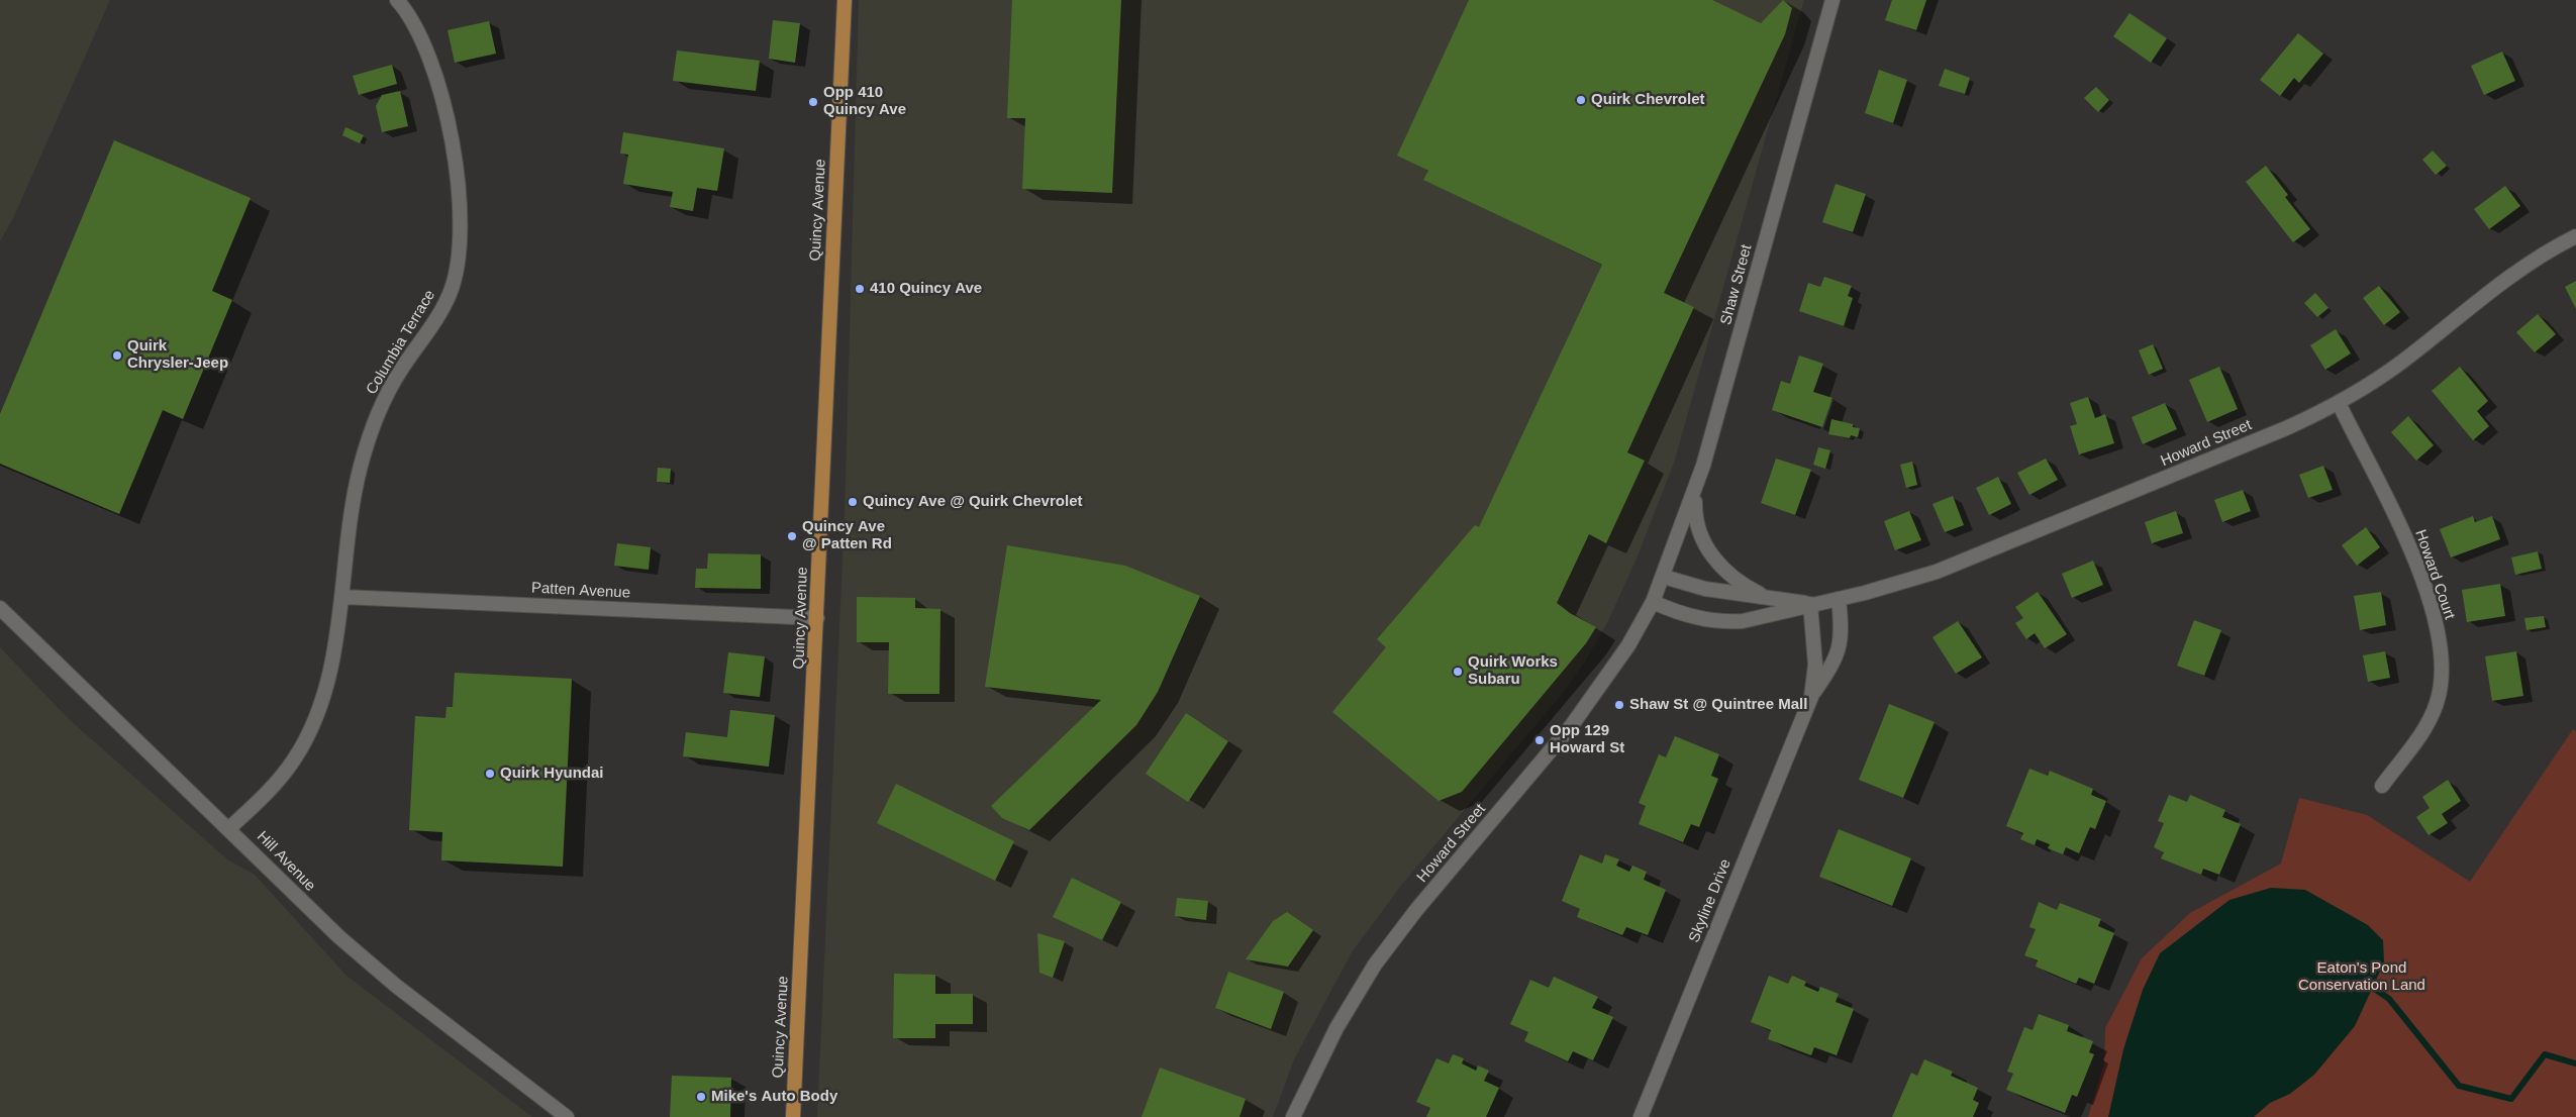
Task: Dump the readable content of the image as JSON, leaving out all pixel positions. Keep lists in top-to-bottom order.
{
  "streets": {
    "main road": ["Quincy Avenue"],
    "street": [
      "Shaw Street",
      "Columbia Terrace",
      "Howard Street",
      "Howard Court",
      "Patten Avenue",
      "Hill Avenue",
      "Skyline Drive"
    ]
  },
  "crossings": [
    ["Quincy Avenue", "Patten Avenue"],
    ["Shaw Street", "Howard Street"],
    ["Columbia Terrace", "Patten Avenue"],
    ["Columbia Terrace", "Hill Avenue"],
    ["Howard Street", "Howard Court"],
    ["Howard Street", "Skyline Drive"]
  ],
  "parks": ["Eaton's Pond Conservation Land"],
  "places": [
    "Quirk Chevrolet",
    "Opp 410 Quincy Ave",
    "410 Quincy Ave",
    "Quirk Chrysler-Jeep",
    "Quincy Ave @ Quirk Chevrolet",
    "Quincy Ave @ Patten Rd",
    "Quirk Works Subaru",
    "Shaw St @ Quintree Mall",
    "Opp 129 Howard St",
    "Quirk Hyundai",
    "Mike's Auto Body"
  ]
}
